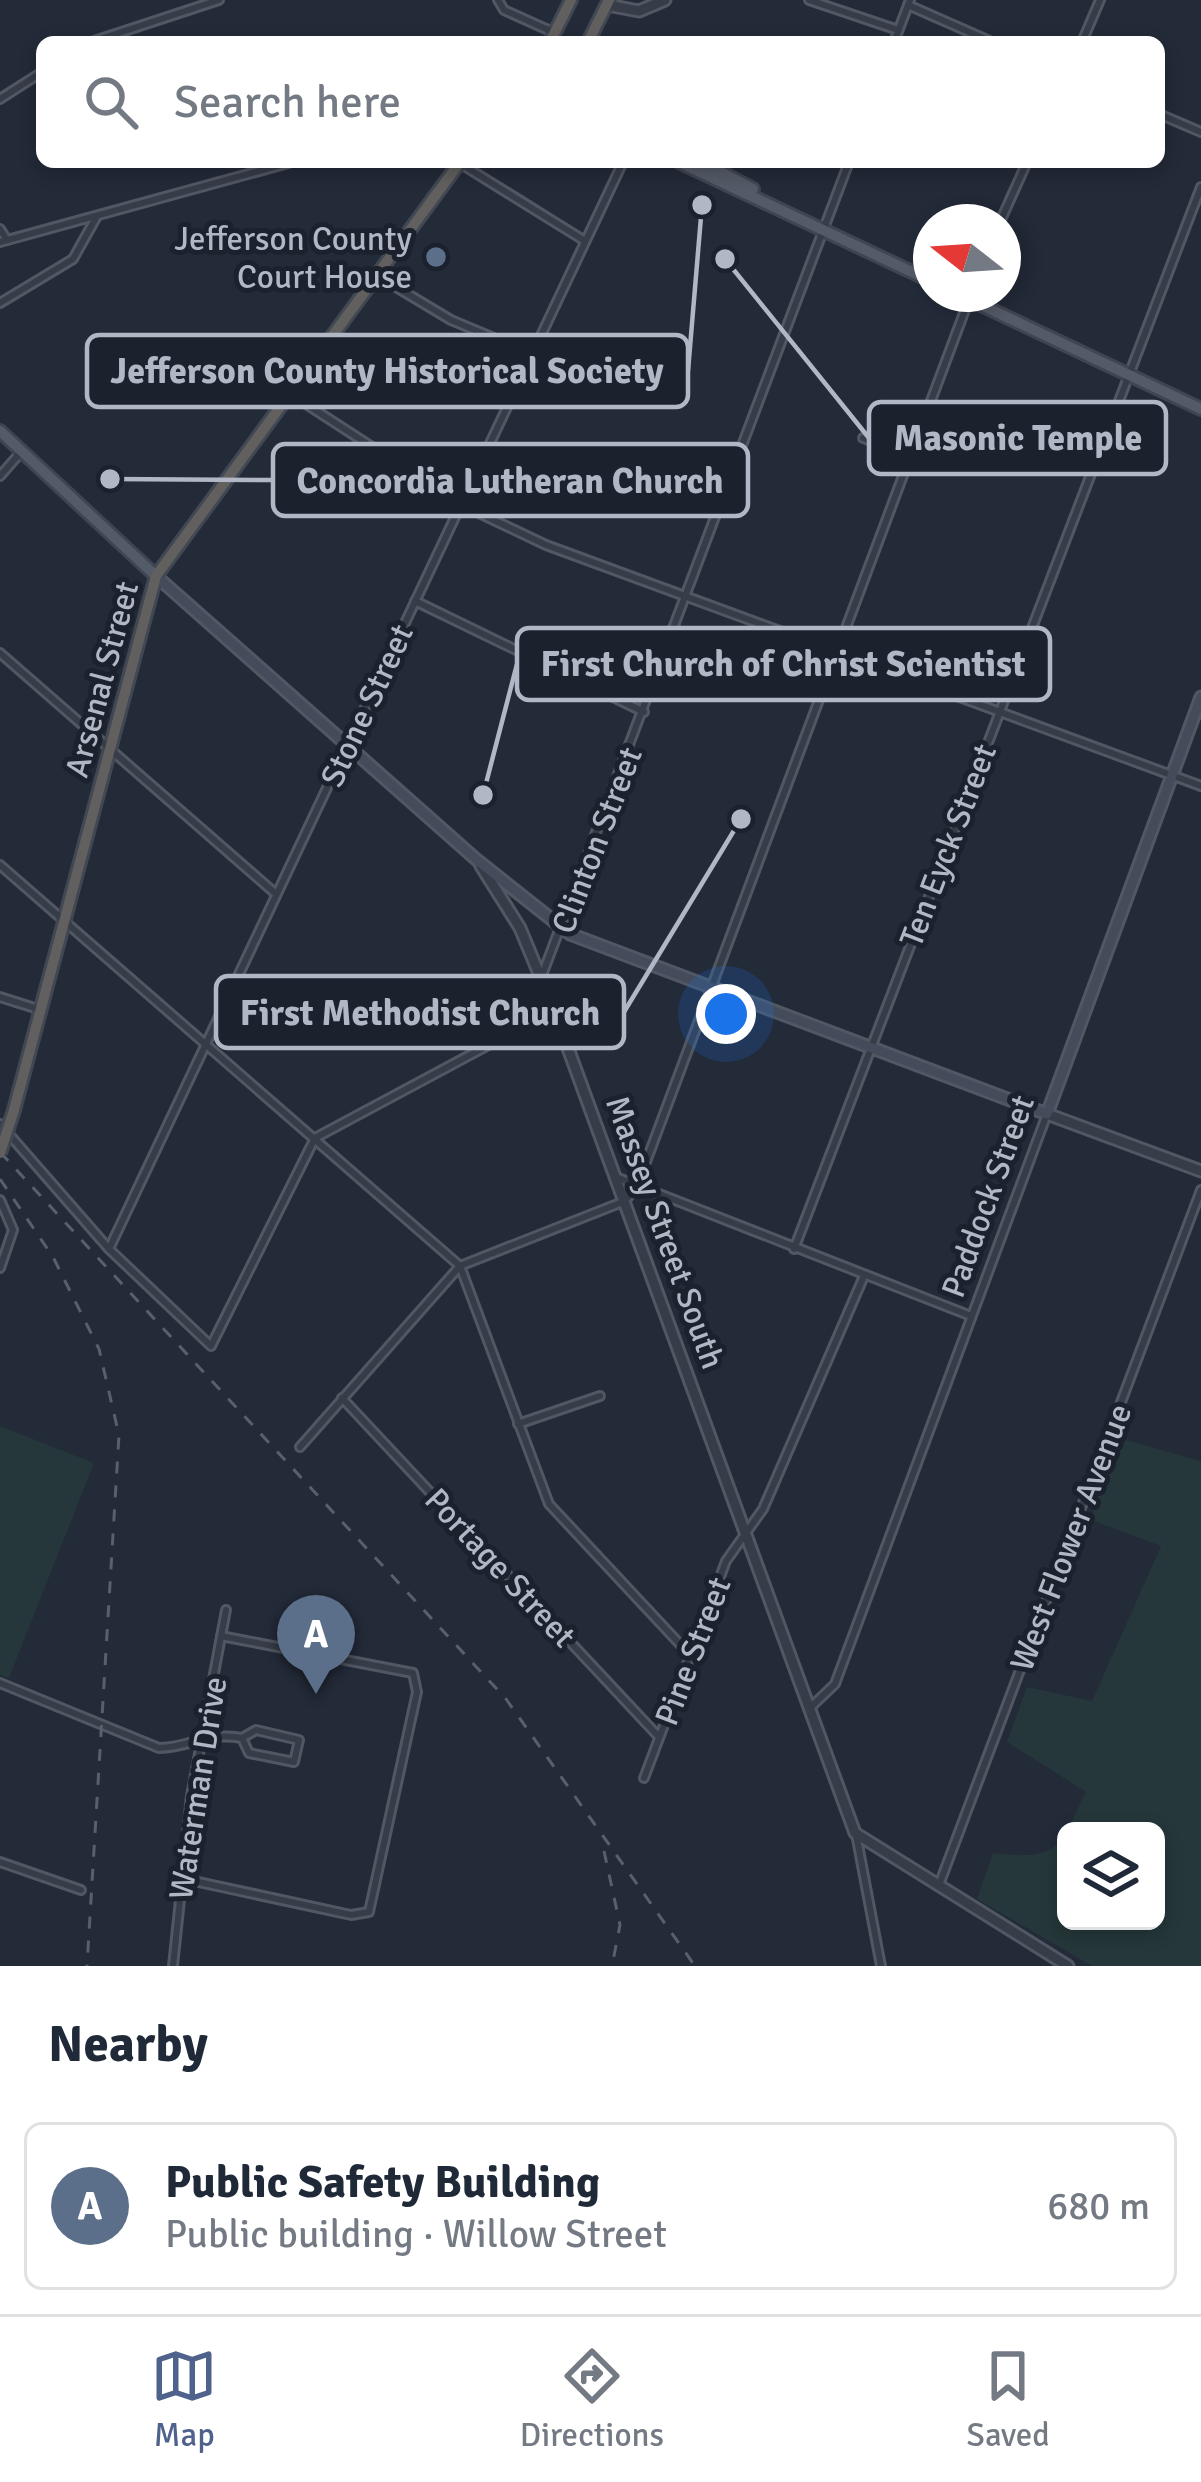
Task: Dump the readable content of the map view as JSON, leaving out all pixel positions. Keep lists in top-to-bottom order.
{
  "streets": {
    "highway": ["Arsenal Street"],
    "main road": ["Paddock Street", "Massey Street South"],
    "street": [
      "Stone Street",
      "Clinton Street",
      "Ten Eyck Street",
      "West Flower Avenue",
      "Portage Street",
      "Pine Street",
      "Waterman Drive"
    ]
  },
  "crossings": [
    ["Arsenal Street", "Massey Street South"],
    ["Stone Street", "Massey Street South"],
    ["Clinton Street", "Massey Street South"],
    ["Paddock Street", "Massey Street South"],
    ["Massey Street South", "Pine Street"],
    ["Portage Street", "Pine Street"]
  ],
  "places": [
    "Jefferson County Historical Society",
    "Jefferson County Court House",
    "Masonic Temple",
    "Concordia Lutheran Church",
    "First Church of Christ Scientist",
    "First Methodist Church"
  ],
  "north": "left",
  "page": {
    "search": "Search here",
    "pins": "A",
    "heading": "Nearby",
    "list": [
      {
        "mark": "A",
        "name": "Public Safety Building",
        "note": "Public building · Willow Street",
        "value": "680 m"
      }
    ],
    "nav": ["Map", "Directions", "Saved"]
  }
}
